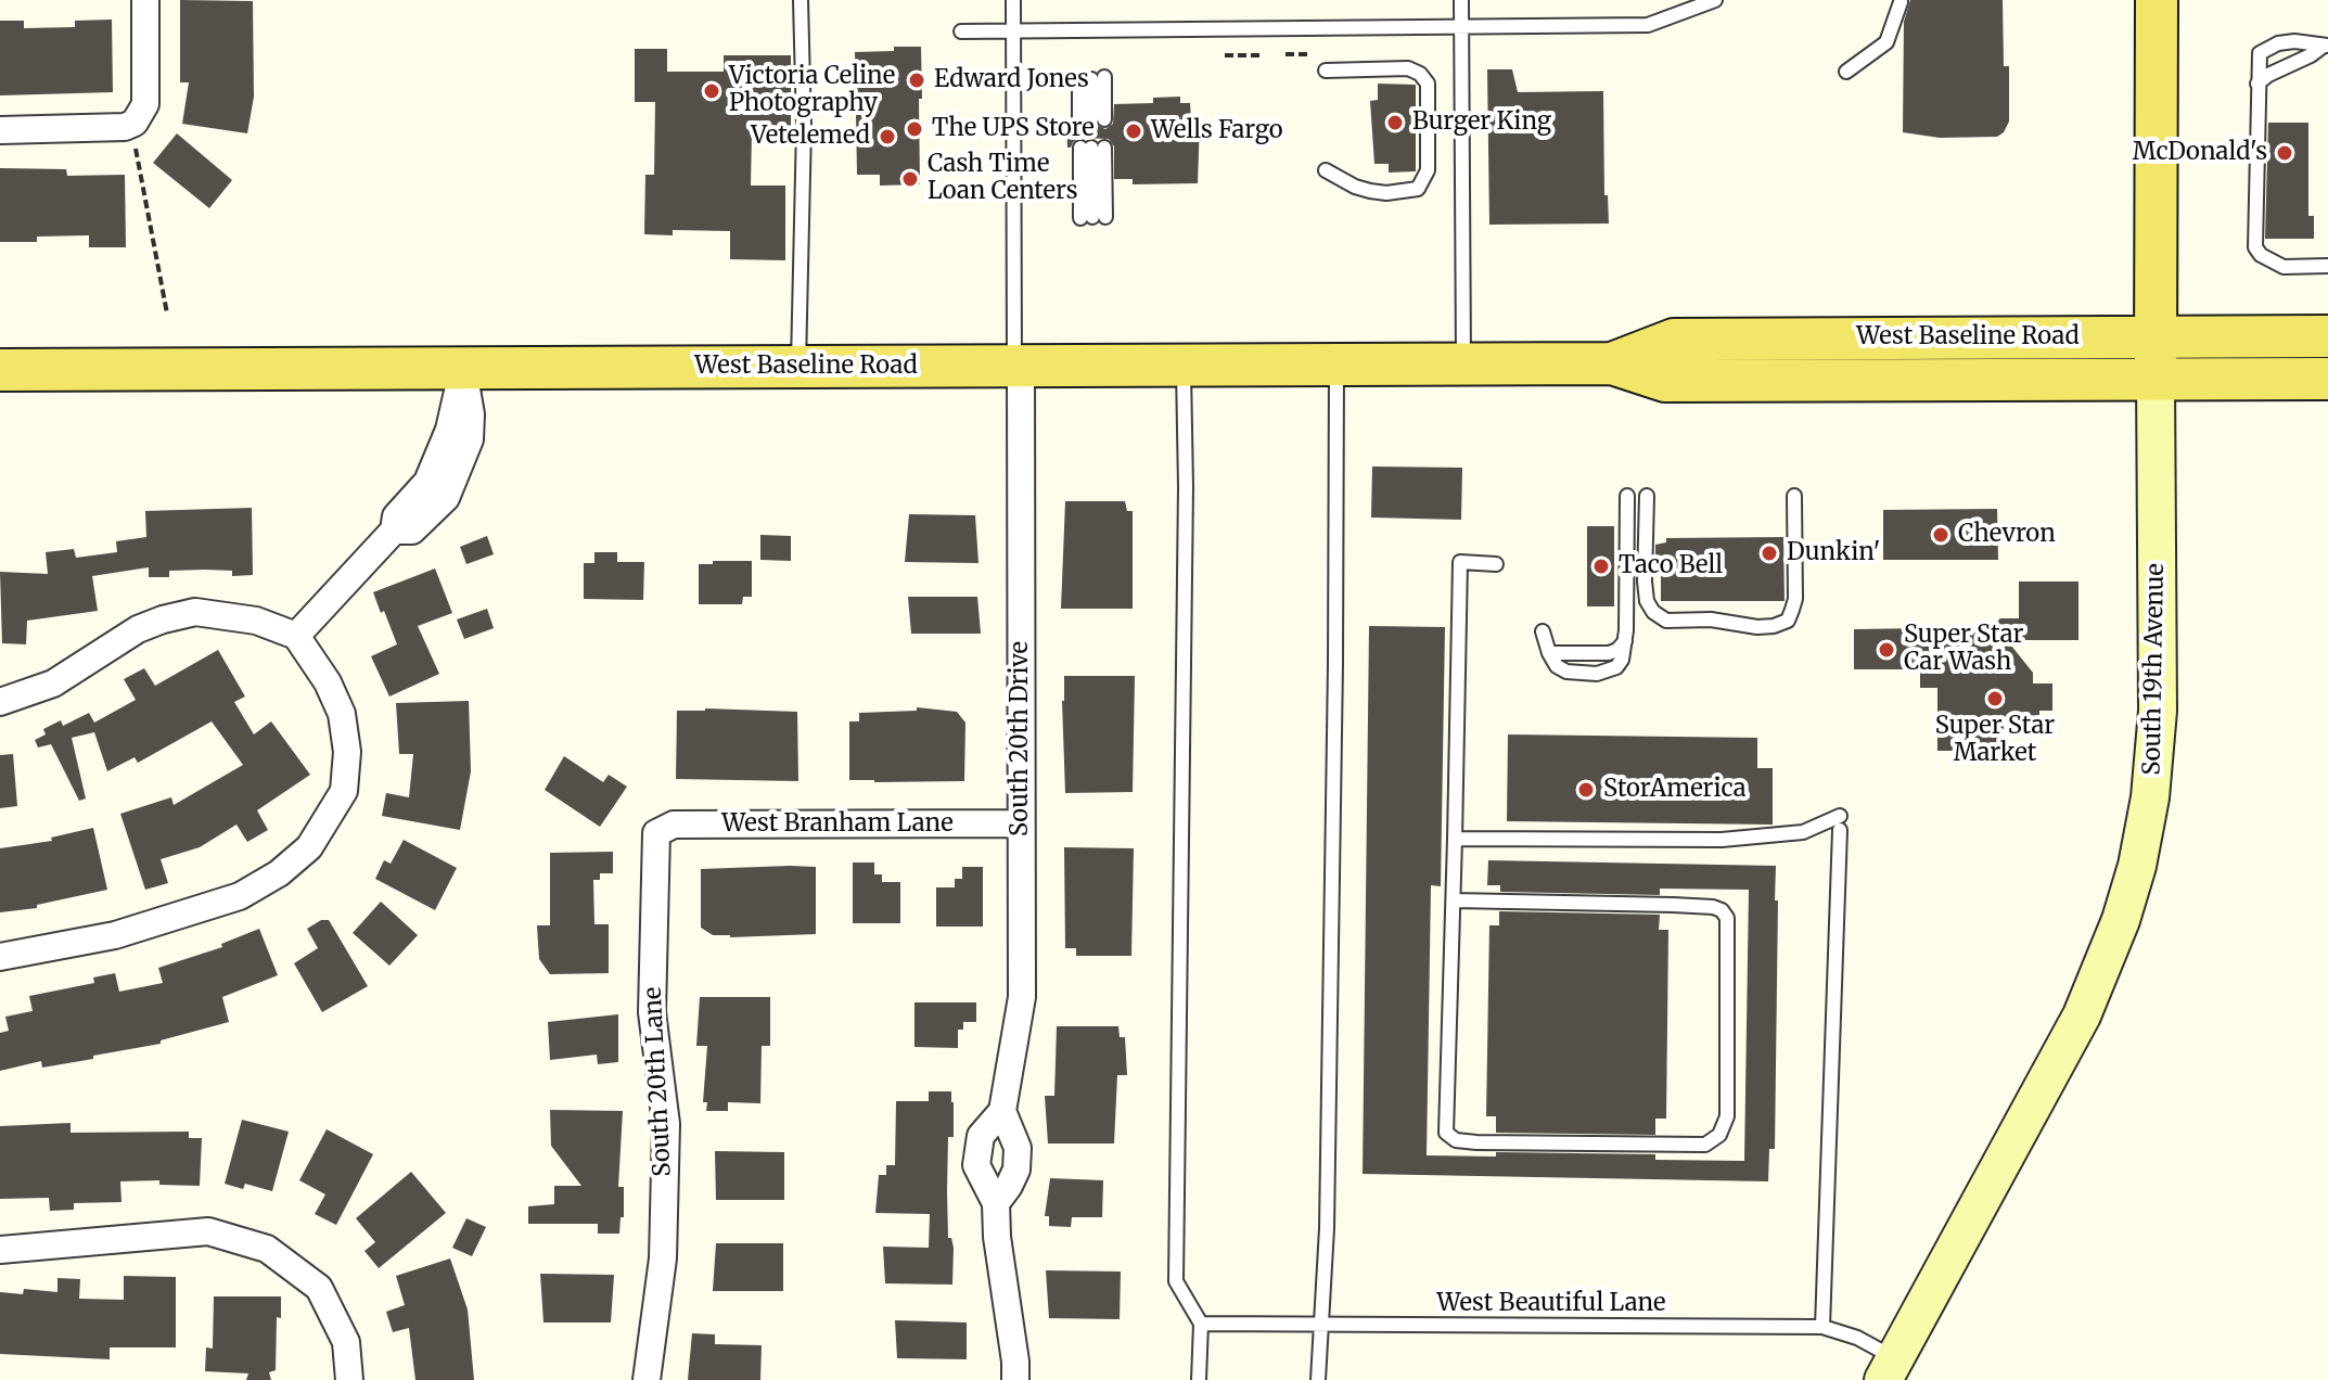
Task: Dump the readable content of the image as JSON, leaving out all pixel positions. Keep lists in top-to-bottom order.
{
  "streets": {
    "main road": ["West Baseline Road", "South 19th Avenue"],
    "street": ["South 20th Drive", "West Branham Lane", "South 20th Lane"],
    "lane": ["West Beautiful Lane"]
  },
  "crossings": [
    ["West Baseline Road", "South 19th Avenue"],
    ["West Baseline Road", "South 20th Drive"],
    ["South 19th Avenue", "West Beautiful Lane"],
    ["South 20th Drive", "West Branham Lane"],
    ["West Branham Lane", "South 20th Lane"]
  ],
  "places": [
    "Edward Jones",
    "Victoria Celine Photography",
    "Burger King",
    "The UPS Store",
    "Wells Fargo",
    "Vetelemed",
    "McDonald's",
    "Cash Time Loan Centers",
    "Chevron",
    "Dunkin'",
    "Taco Bell",
    "Super Star Car Wash",
    "Super Star Market",
    "StorAmerica"
  ]
}
